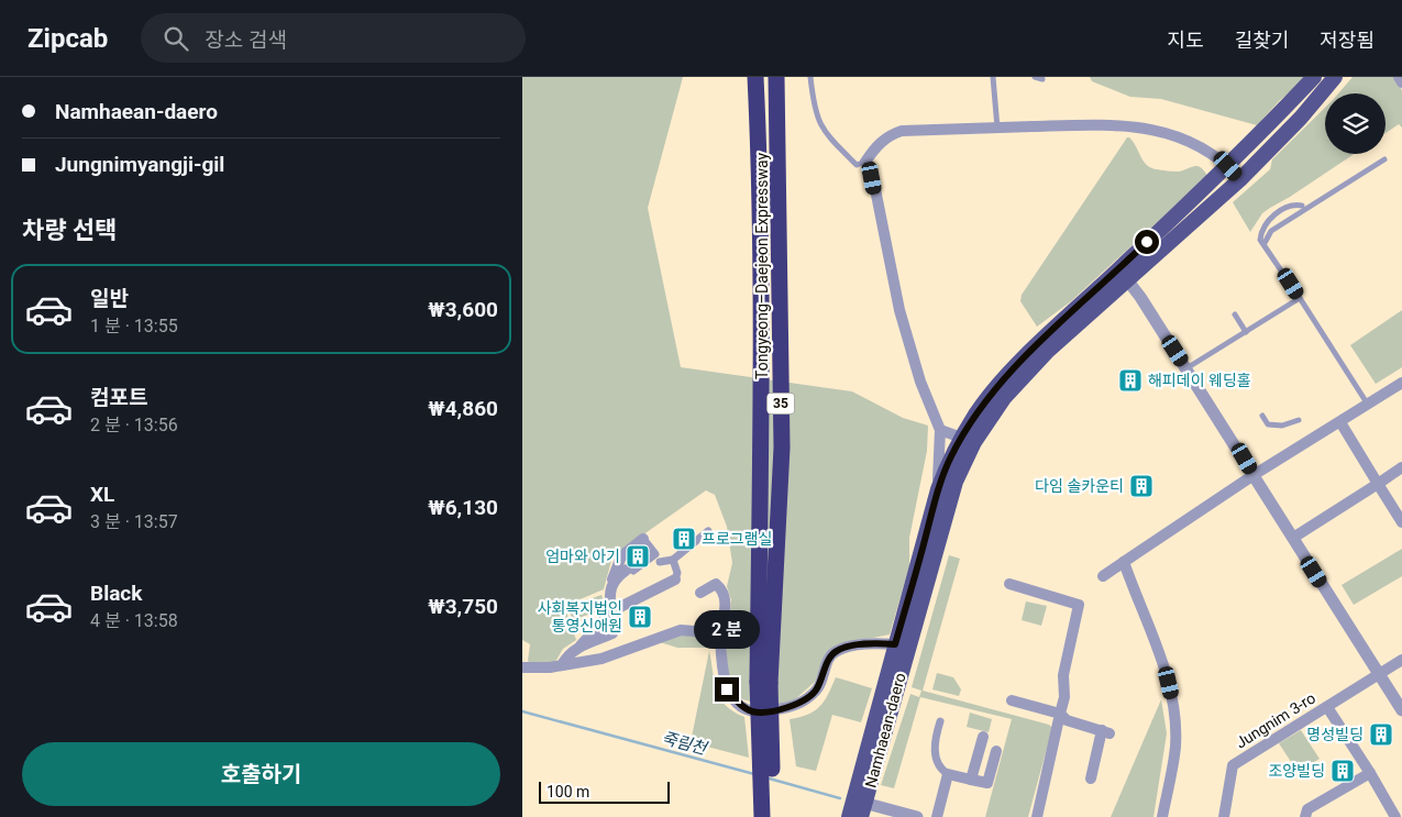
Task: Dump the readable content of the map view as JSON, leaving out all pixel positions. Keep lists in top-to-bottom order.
{
  "streets": {
    "highway": ["Tongyeong–Daejeon Expressway", "35"],
    "main road": ["Namhaean-daero"],
    "street": ["Jungnim 3-ro"]
  },
  "water": ["죽림천"],
  "places": {
    "building": [
      "해피데이 웨딩홀",
      "다임 솔카운티",
      "프로그램실",
      "엄마와 아기",
      "사회복지법인 통영신애원",
      "명성빌딩",
      "조양빌딩"
    ]
  },
  "scale_bar": "100 m",
  "page": {
    "header": "Zipcab",
    "search": "장소 검색",
    "nav": ["지도", "길찾기", "저장됨"],
    "banner": ["Namhaean-daero", "Jungnimyangji-gil"],
    "heading": "차량 선택",
    "list": [
      {
        "name": "일반",
        "note": "1 분 · 13:55",
        "value": "₩3,600"
      },
      {
        "name": "컴포트",
        "note": "2 분 · 13:56",
        "value": "₩4,860"
      },
      {
        "name": "XL",
        "note": "3 분 · 13:57",
        "value": "₩6,130"
      },
      {
        "name": "Black",
        "note": "4 분 · 13:58",
        "value": "₩3,750"
      }
    ],
    "bubble": "2 분",
    "buttons": "호출하기",
    "scale": "100 m"
  }
}
